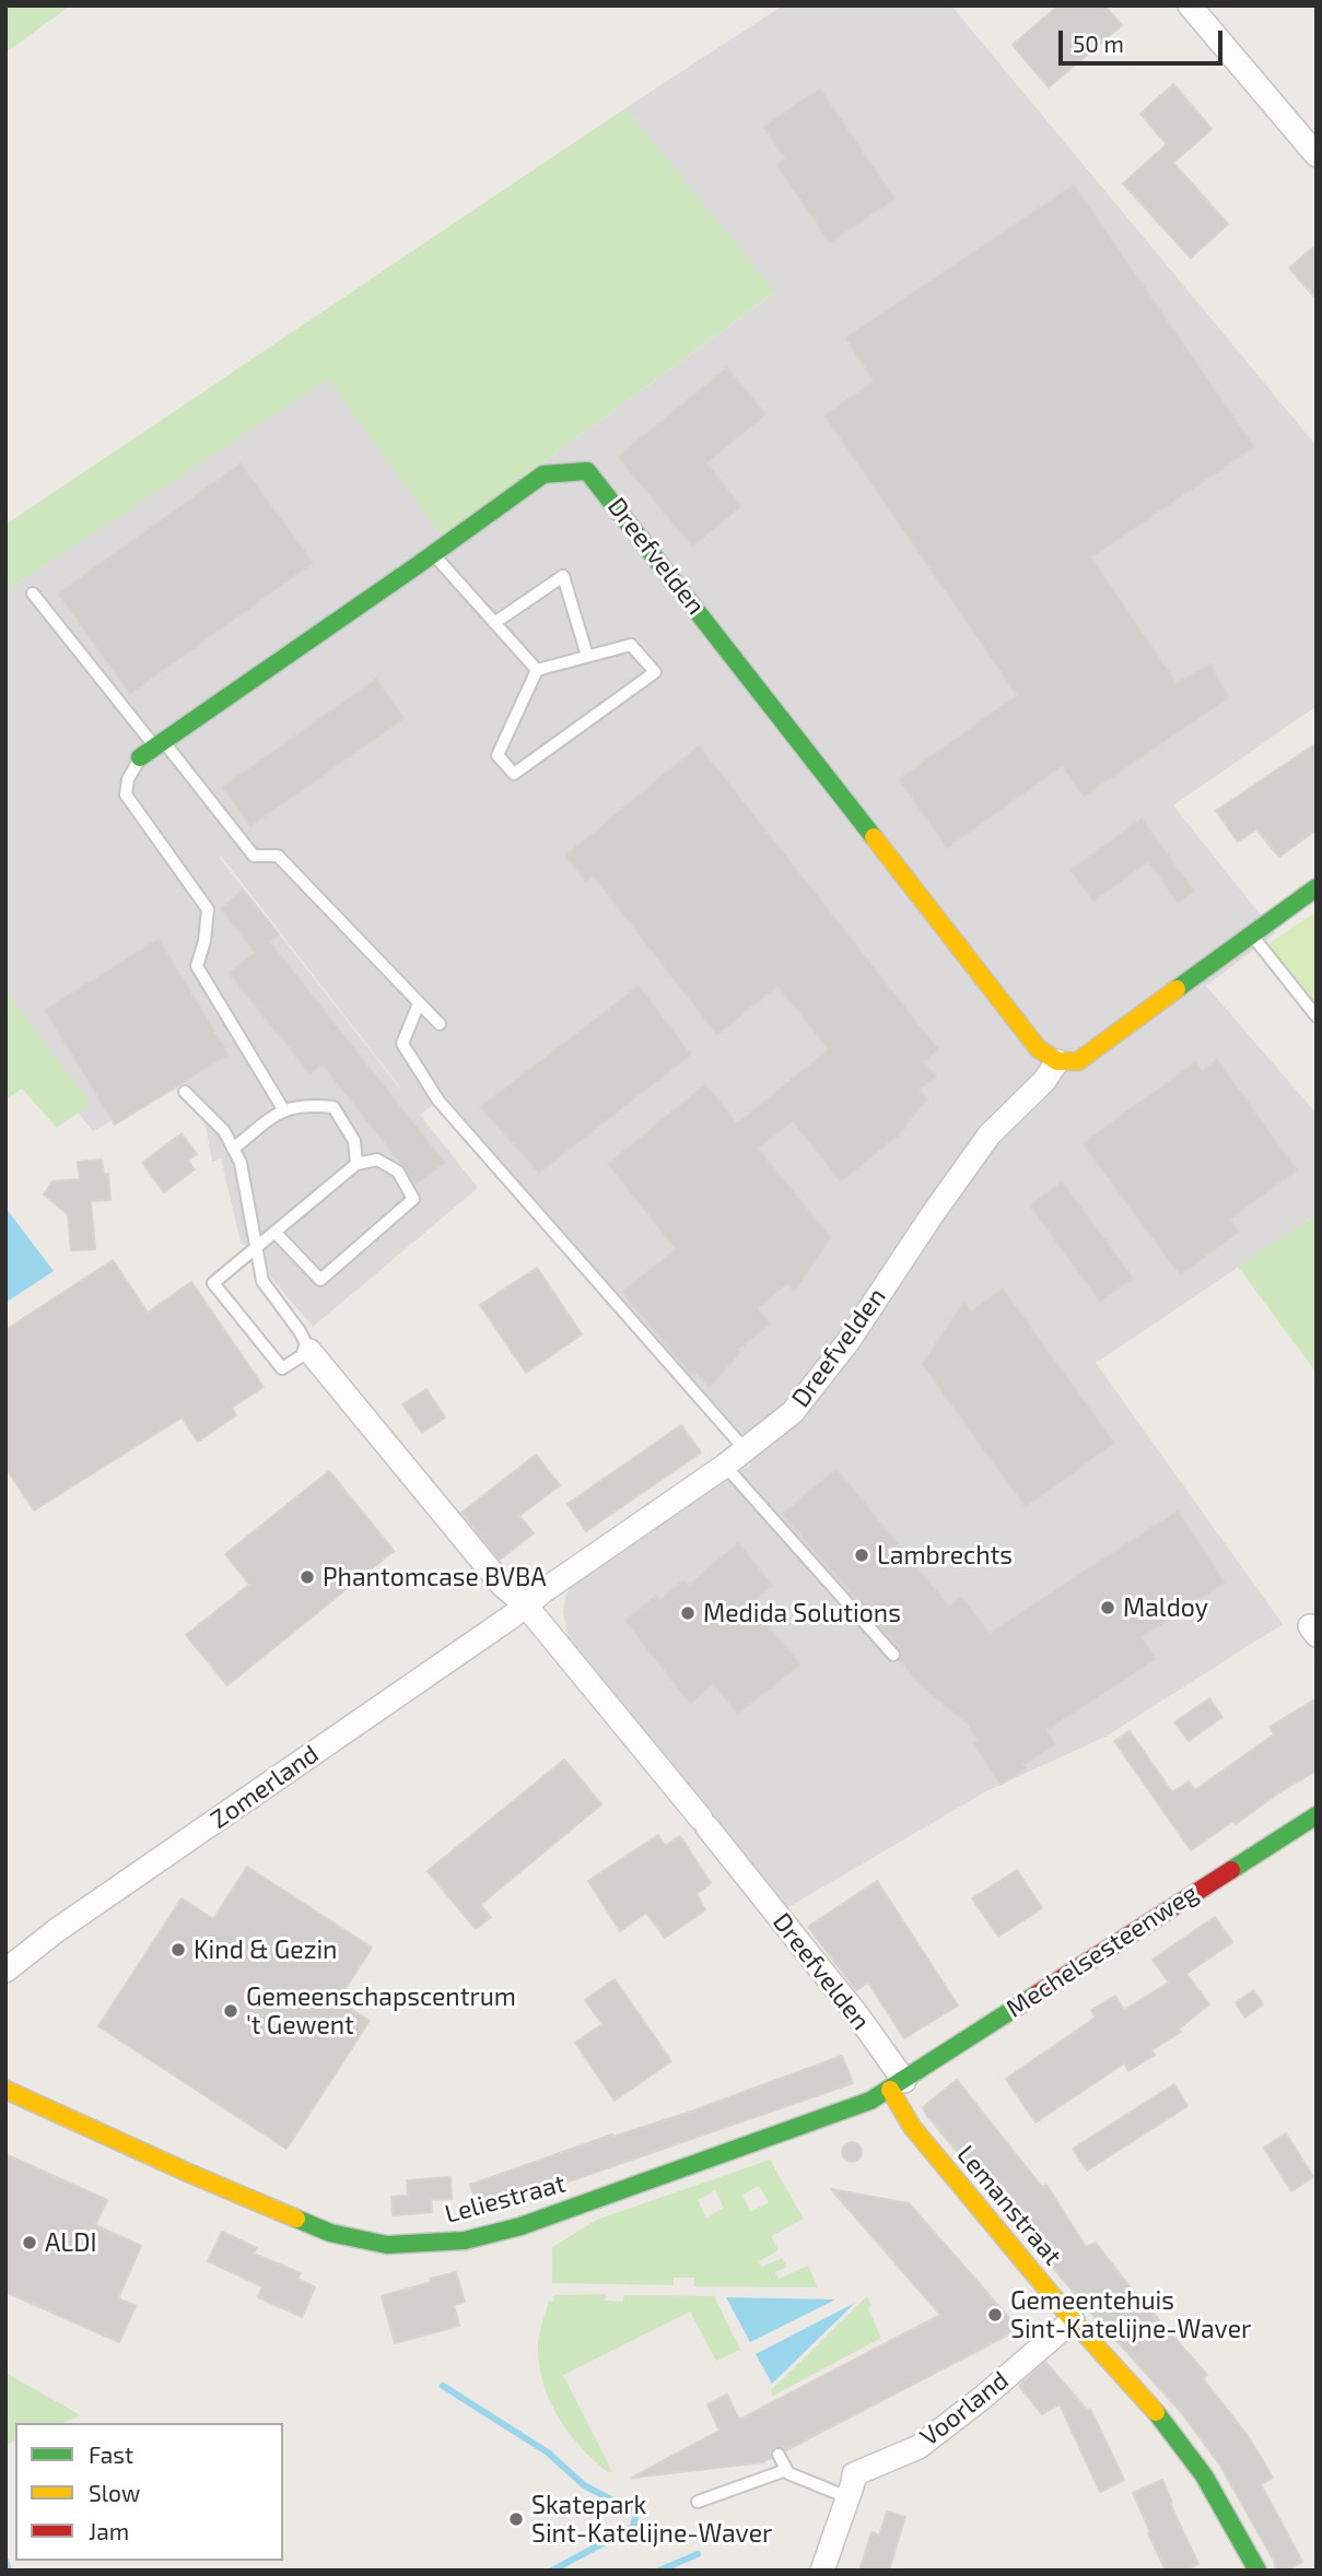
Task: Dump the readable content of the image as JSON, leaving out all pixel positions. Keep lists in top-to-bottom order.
{
  "streets": {
    "street": [
      "Dreefvelden",
      "Zomerland",
      "Mechelsesteenweg",
      "Leliestraat",
      "Lemanstraat",
      "Voorland"
    ]
  },
  "crossings": [
    ["Dreefvelden", "Zomerland"],
    ["Dreefvelden", "Mechelsesteenweg"],
    ["Dreefvelden", "Leliestraat"],
    ["Dreefvelden", "Lemanstraat"],
    ["Mechelsesteenweg", "Leliestraat"],
    ["Mechelsesteenweg", "Lemanstraat"],
    ["Leliestraat", "Lemanstraat"],
    ["Lemanstraat", "Voorland"]
  ],
  "places": [
    "Lambrechts",
    "Phantomcase BVBA",
    "Maldoy",
    "Medida Solutions",
    "Kind & Gezin",
    "Gemeenschapscentrum 't Gewent",
    "ALDI",
    "Gemeentehuis Sint-Katelijne-Waver",
    "Skatepark Sint-Katelijne-Waver"
  ],
  "legend": ["Fast", "Slow", "Jam"],
  "scale_bar": "50 m"
}
